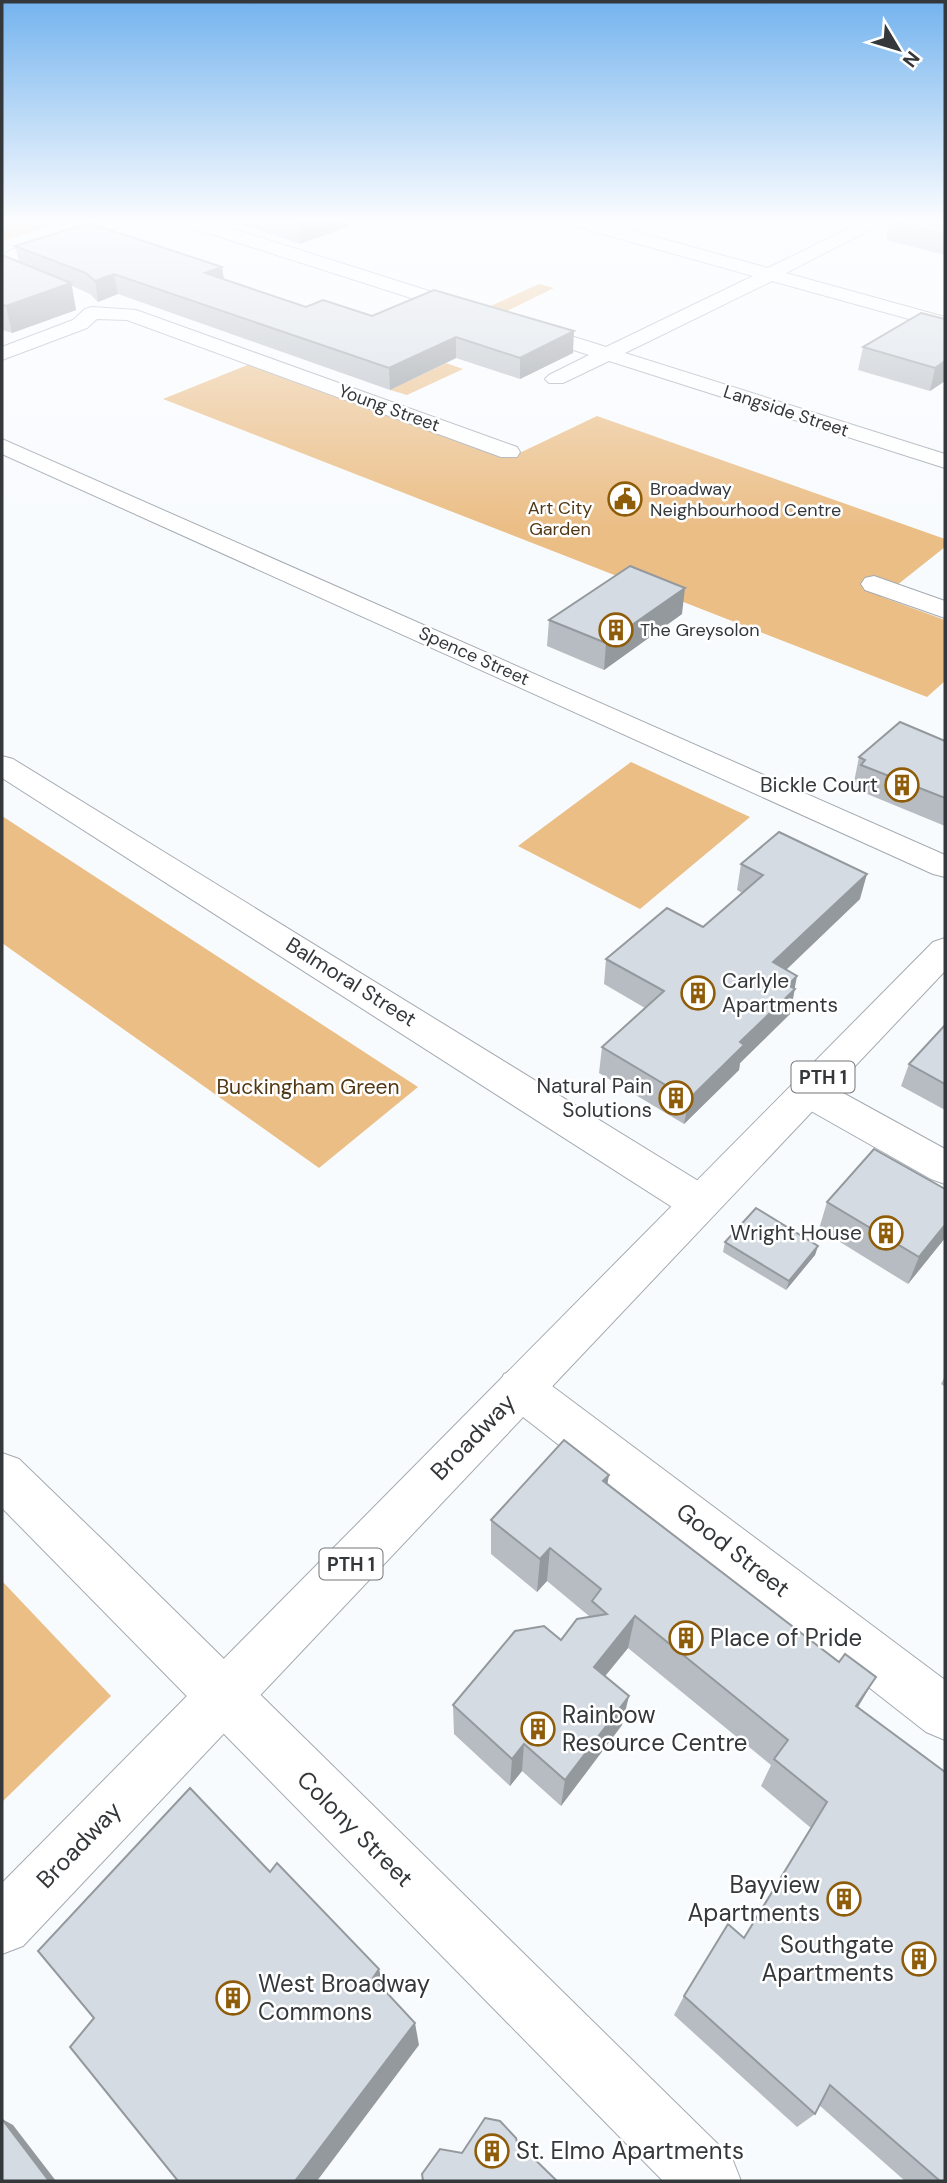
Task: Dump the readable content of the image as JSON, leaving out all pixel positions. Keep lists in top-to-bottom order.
{
  "streets": {
    "main road": [
      "Young Street",
      "Langside Street",
      "Spence Street",
      "Balmoral Street",
      "PTH 1",
      "Broadway",
      "Good Street",
      "Colony Street"
    ]
  },
  "crossings": [
    ["Balmoral Street", "Broadway"],
    ["Broadway", "Good Street"],
    ["Broadway", "Colony Street"]
  ],
  "parks": ["Art City Garden", "Buckingham Green"],
  "places": {
    "public building": ["Broadway Neighbourhood Centre"],
    "building": [
      "The Greysolon",
      "Bickle Court",
      "Carlyle Apartments",
      "Natural Pain Solutions",
      "Wright House",
      "Place of Pride",
      "Rainbow Resource Centre",
      "Bayview Apartments",
      "Southgate Apartments",
      "West Broadway Commons",
      "St. Elmo Apartments"
    ]
  },
  "north": "bottom right"
}
